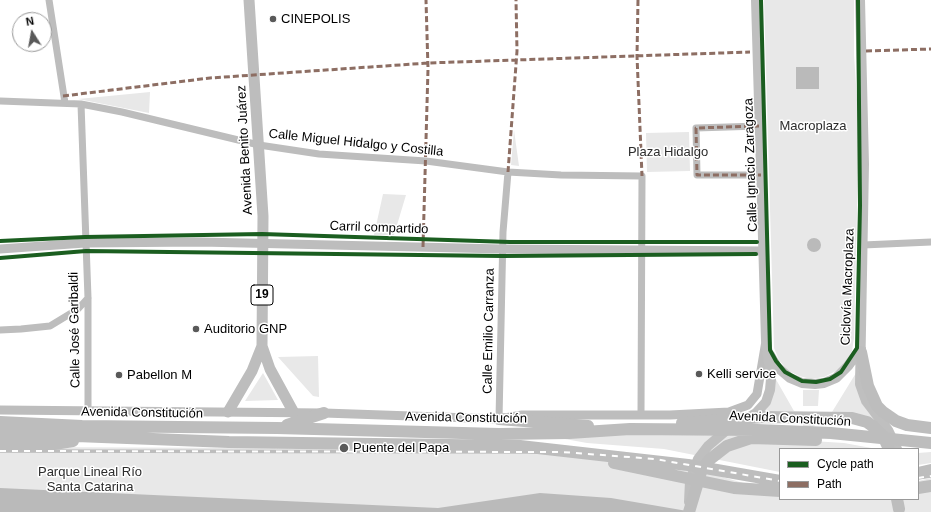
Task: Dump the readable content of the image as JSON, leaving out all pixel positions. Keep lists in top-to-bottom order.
{
  "streets": {
    "highway": ["Avenida Constitución"],
    "main road": ["Avenida Benito Juárez", "Calle Ignacio Zaragoza", "19"],
    "street": ["Calle Miguel Hidalgo y Costilla", "Calle José Garibaldi", "Calle Emilio Carranza"],
    "cycle path": ["Carril compartido", "Ciclovía Macroplaza"]
  },
  "crossings": [
    ["Calle Miguel Hidalgo y Costilla", "Avenida Benito Juárez"],
    ["Calle Miguel Hidalgo y Costilla", "Calle José Garibaldi"],
    ["Calle Miguel Hidalgo y Costilla", "Calle Emilio Carranza"]
  ],
  "parks": ["Macroplaza", "Plaza Hidalgo", "Parque Lineal Río Santa Catarina"],
  "places": [
    "CINEPOLIS",
    "Auditorio GNP",
    "Kelli service",
    "Pabellon M",
    "Puente del Papa"
  ],
  "legend": ["Cycle path", "Path"],
  "north": "top"
}
